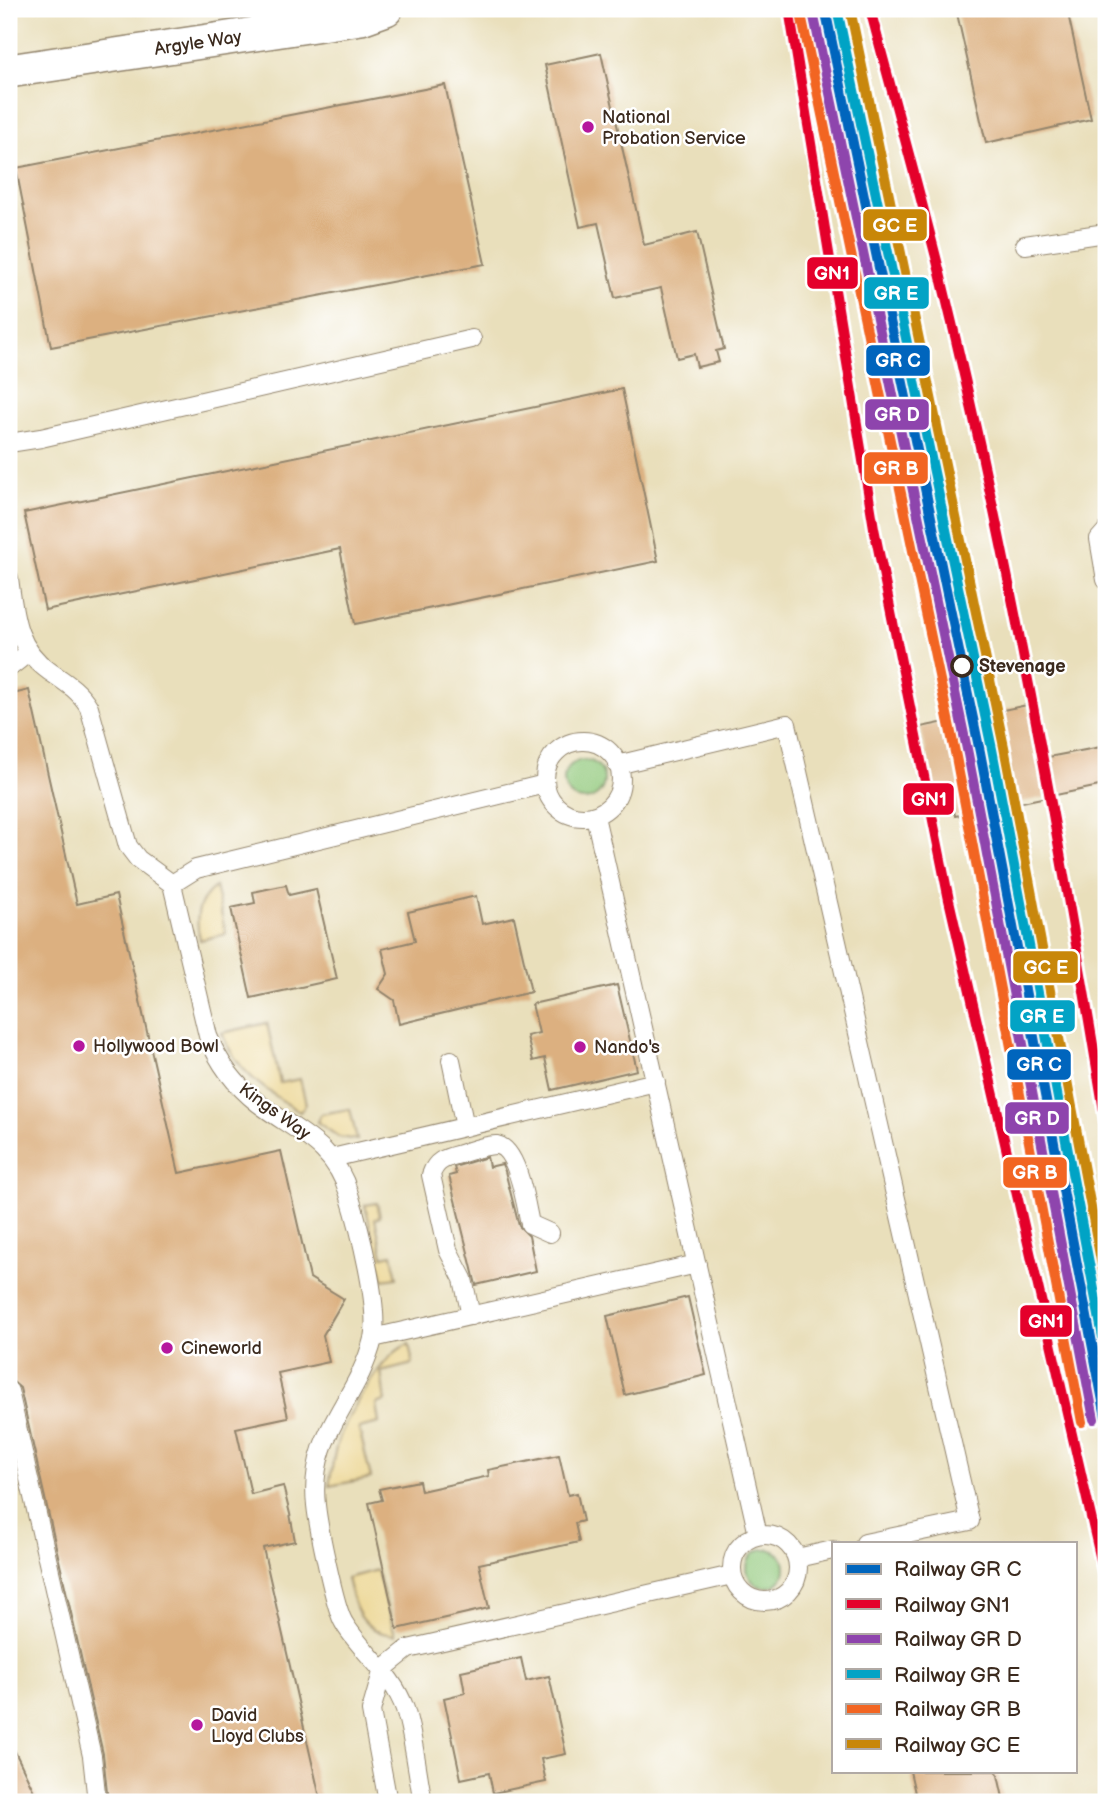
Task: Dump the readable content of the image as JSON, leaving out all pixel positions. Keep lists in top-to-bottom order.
{
  "streets": {
    "street": ["Argyle Way"],
    "lane": ["Kings Way"]
  },
  "places": [
    "National Probation Service",
    "Stevenage",
    "Hollywood Bowl",
    "Nando's",
    "Cineworld",
    "David Lloyd Clubs"
  ],
  "lines": ["rail line GN1"],
  "legend": [
    "Railway GR C",
    "Railway GN1",
    "Railway GR D",
    "Railway GR E",
    "Railway GR B",
    "Railway GC E"
  ]
}
